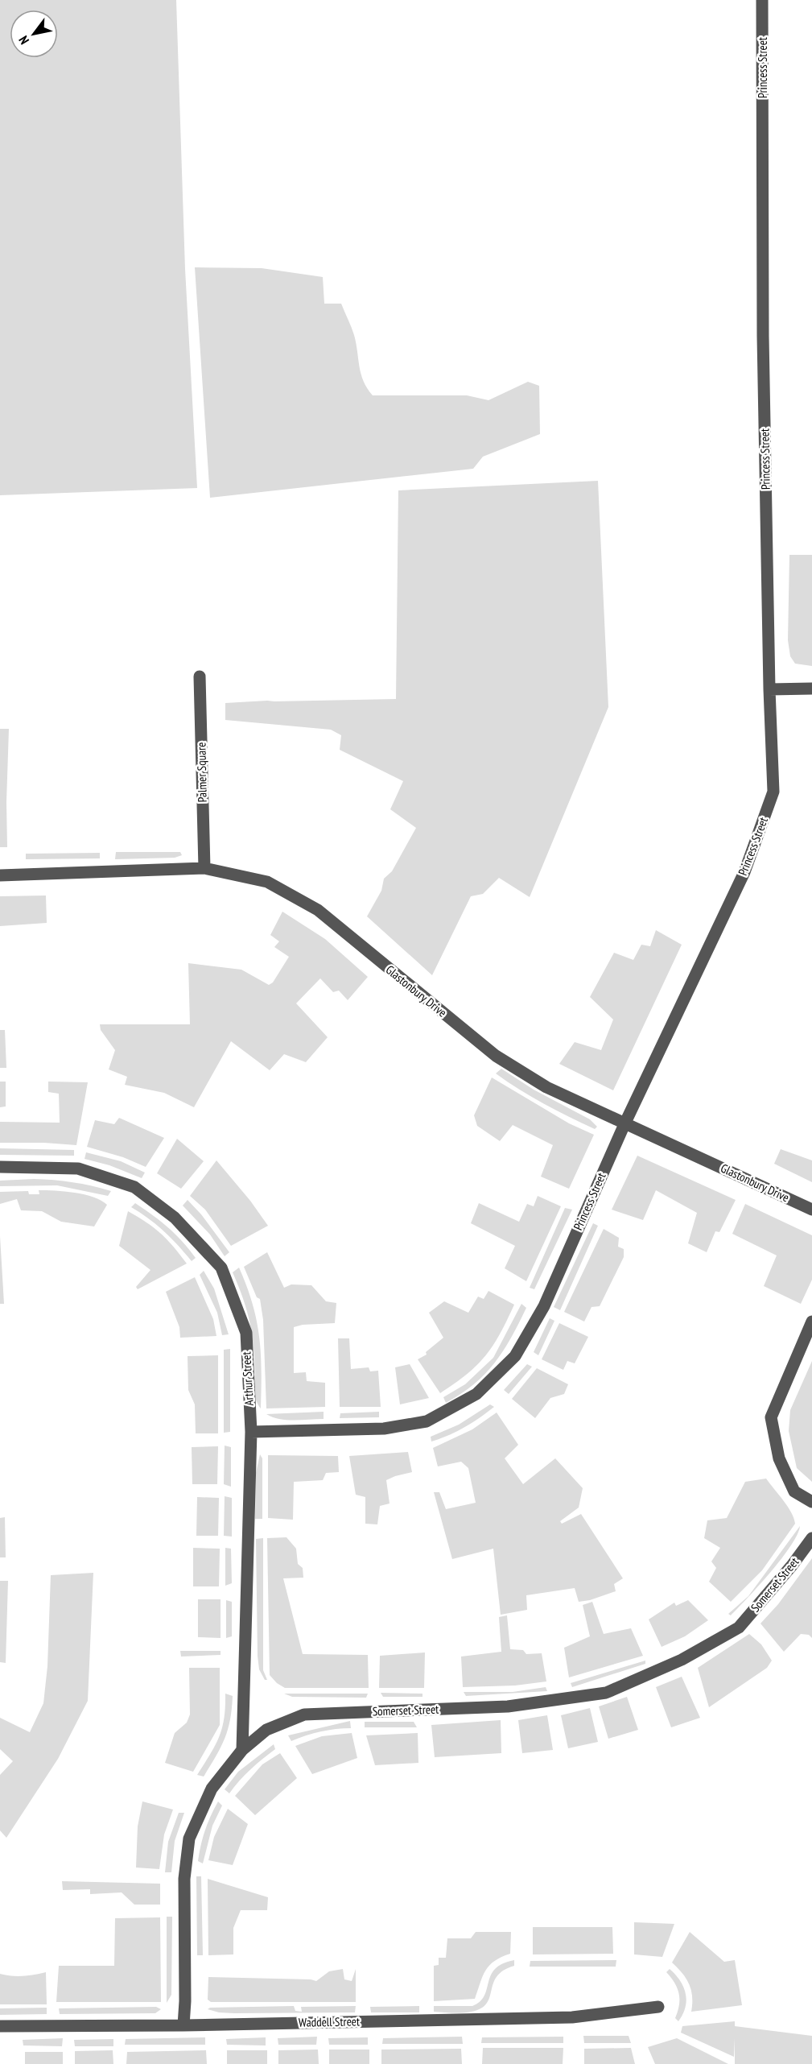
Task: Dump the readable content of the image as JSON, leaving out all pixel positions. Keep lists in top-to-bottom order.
{
  "streets": {
    "street": [
      "Princess Street",
      "Palmer Square",
      "Glastonbury Drive",
      "Arthur Street",
      "Somerset Street",
      "Waddell Street"
    ]
  },
  "crossings": [
    ["Princess Street", "Glastonbury Drive"],
    ["Princess Street", "Arthur Street"],
    ["Palmer Square", "Glastonbury Drive"],
    ["Arthur Street", "Somerset Street"],
    ["Somerset Street", "Waddell Street"]
  ],
  "north": "bottom left"
}
